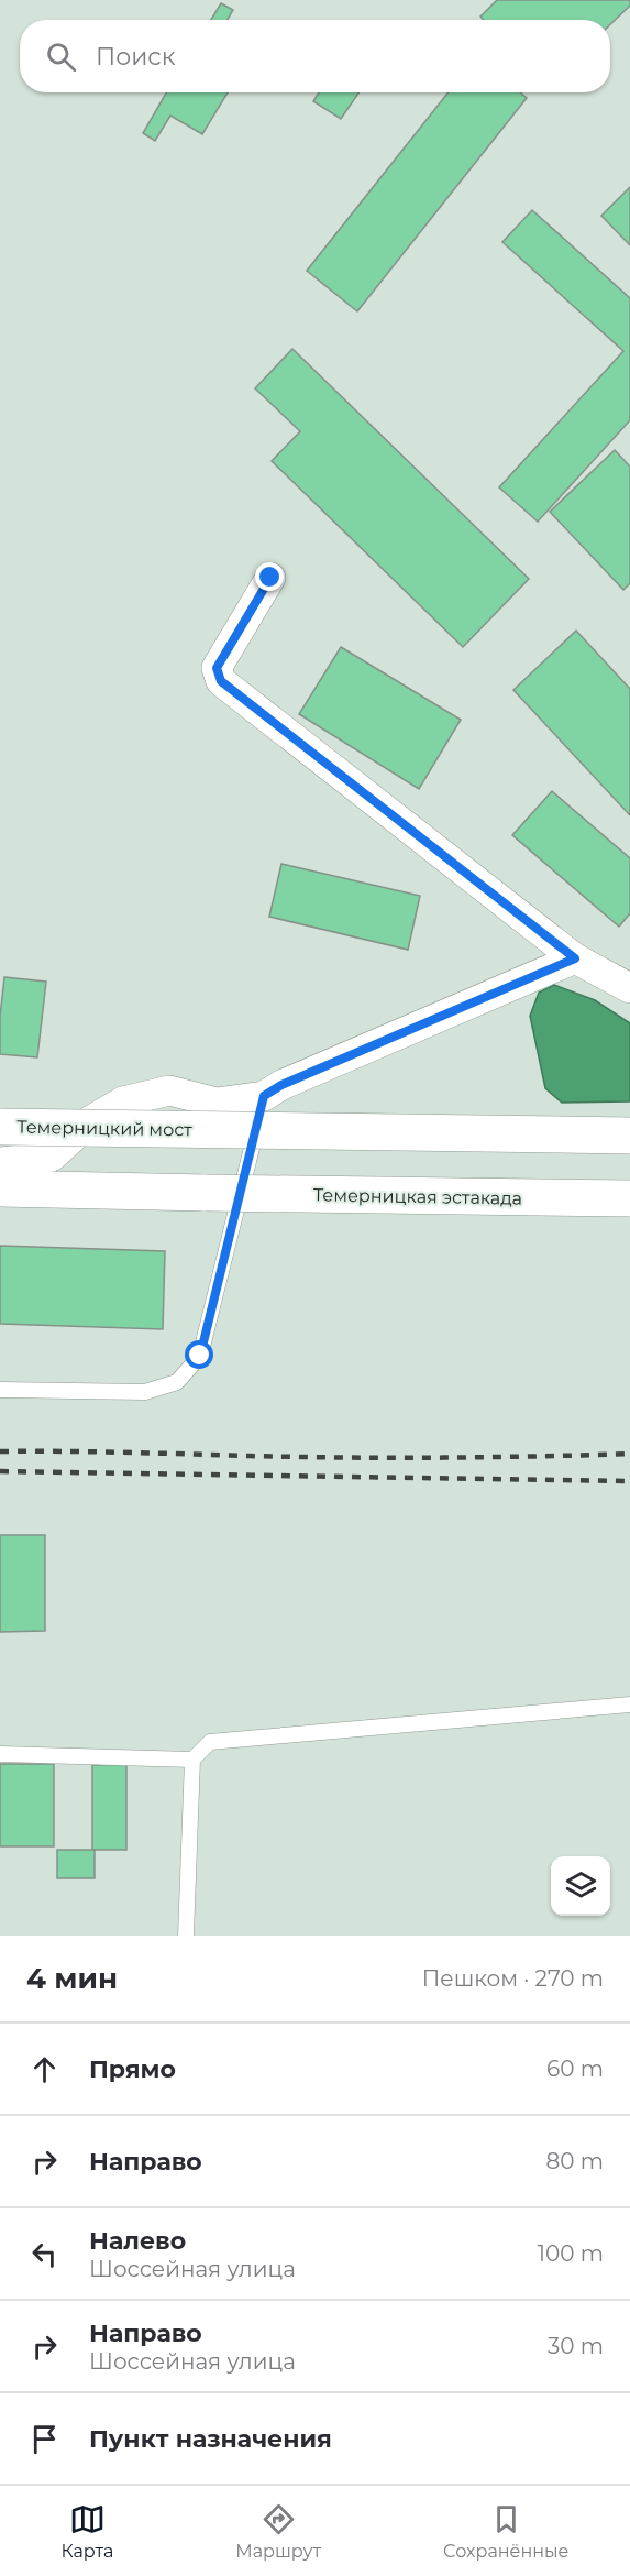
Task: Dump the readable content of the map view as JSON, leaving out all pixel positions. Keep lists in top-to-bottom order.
{
  "streets": {
    "main road": ["Темерницкий мост", "Темерницкая эстакада"]
  },
  "page": {
    "search": "Поиск",
    "heading": ["4 мин", "Пешком · 270 m"],
    "list": [
      ["Прямо", "60 m"],
      ["Направо", "80 m"],
      ["Налево", "Шоссейная улица", "100 m"],
      ["Направо", "Шоссейная улица", "30 m"],
      "Пункт назначения"
    ],
    "nav": ["Карта", "Маршрут", "Сохранённые"]
  }
}
